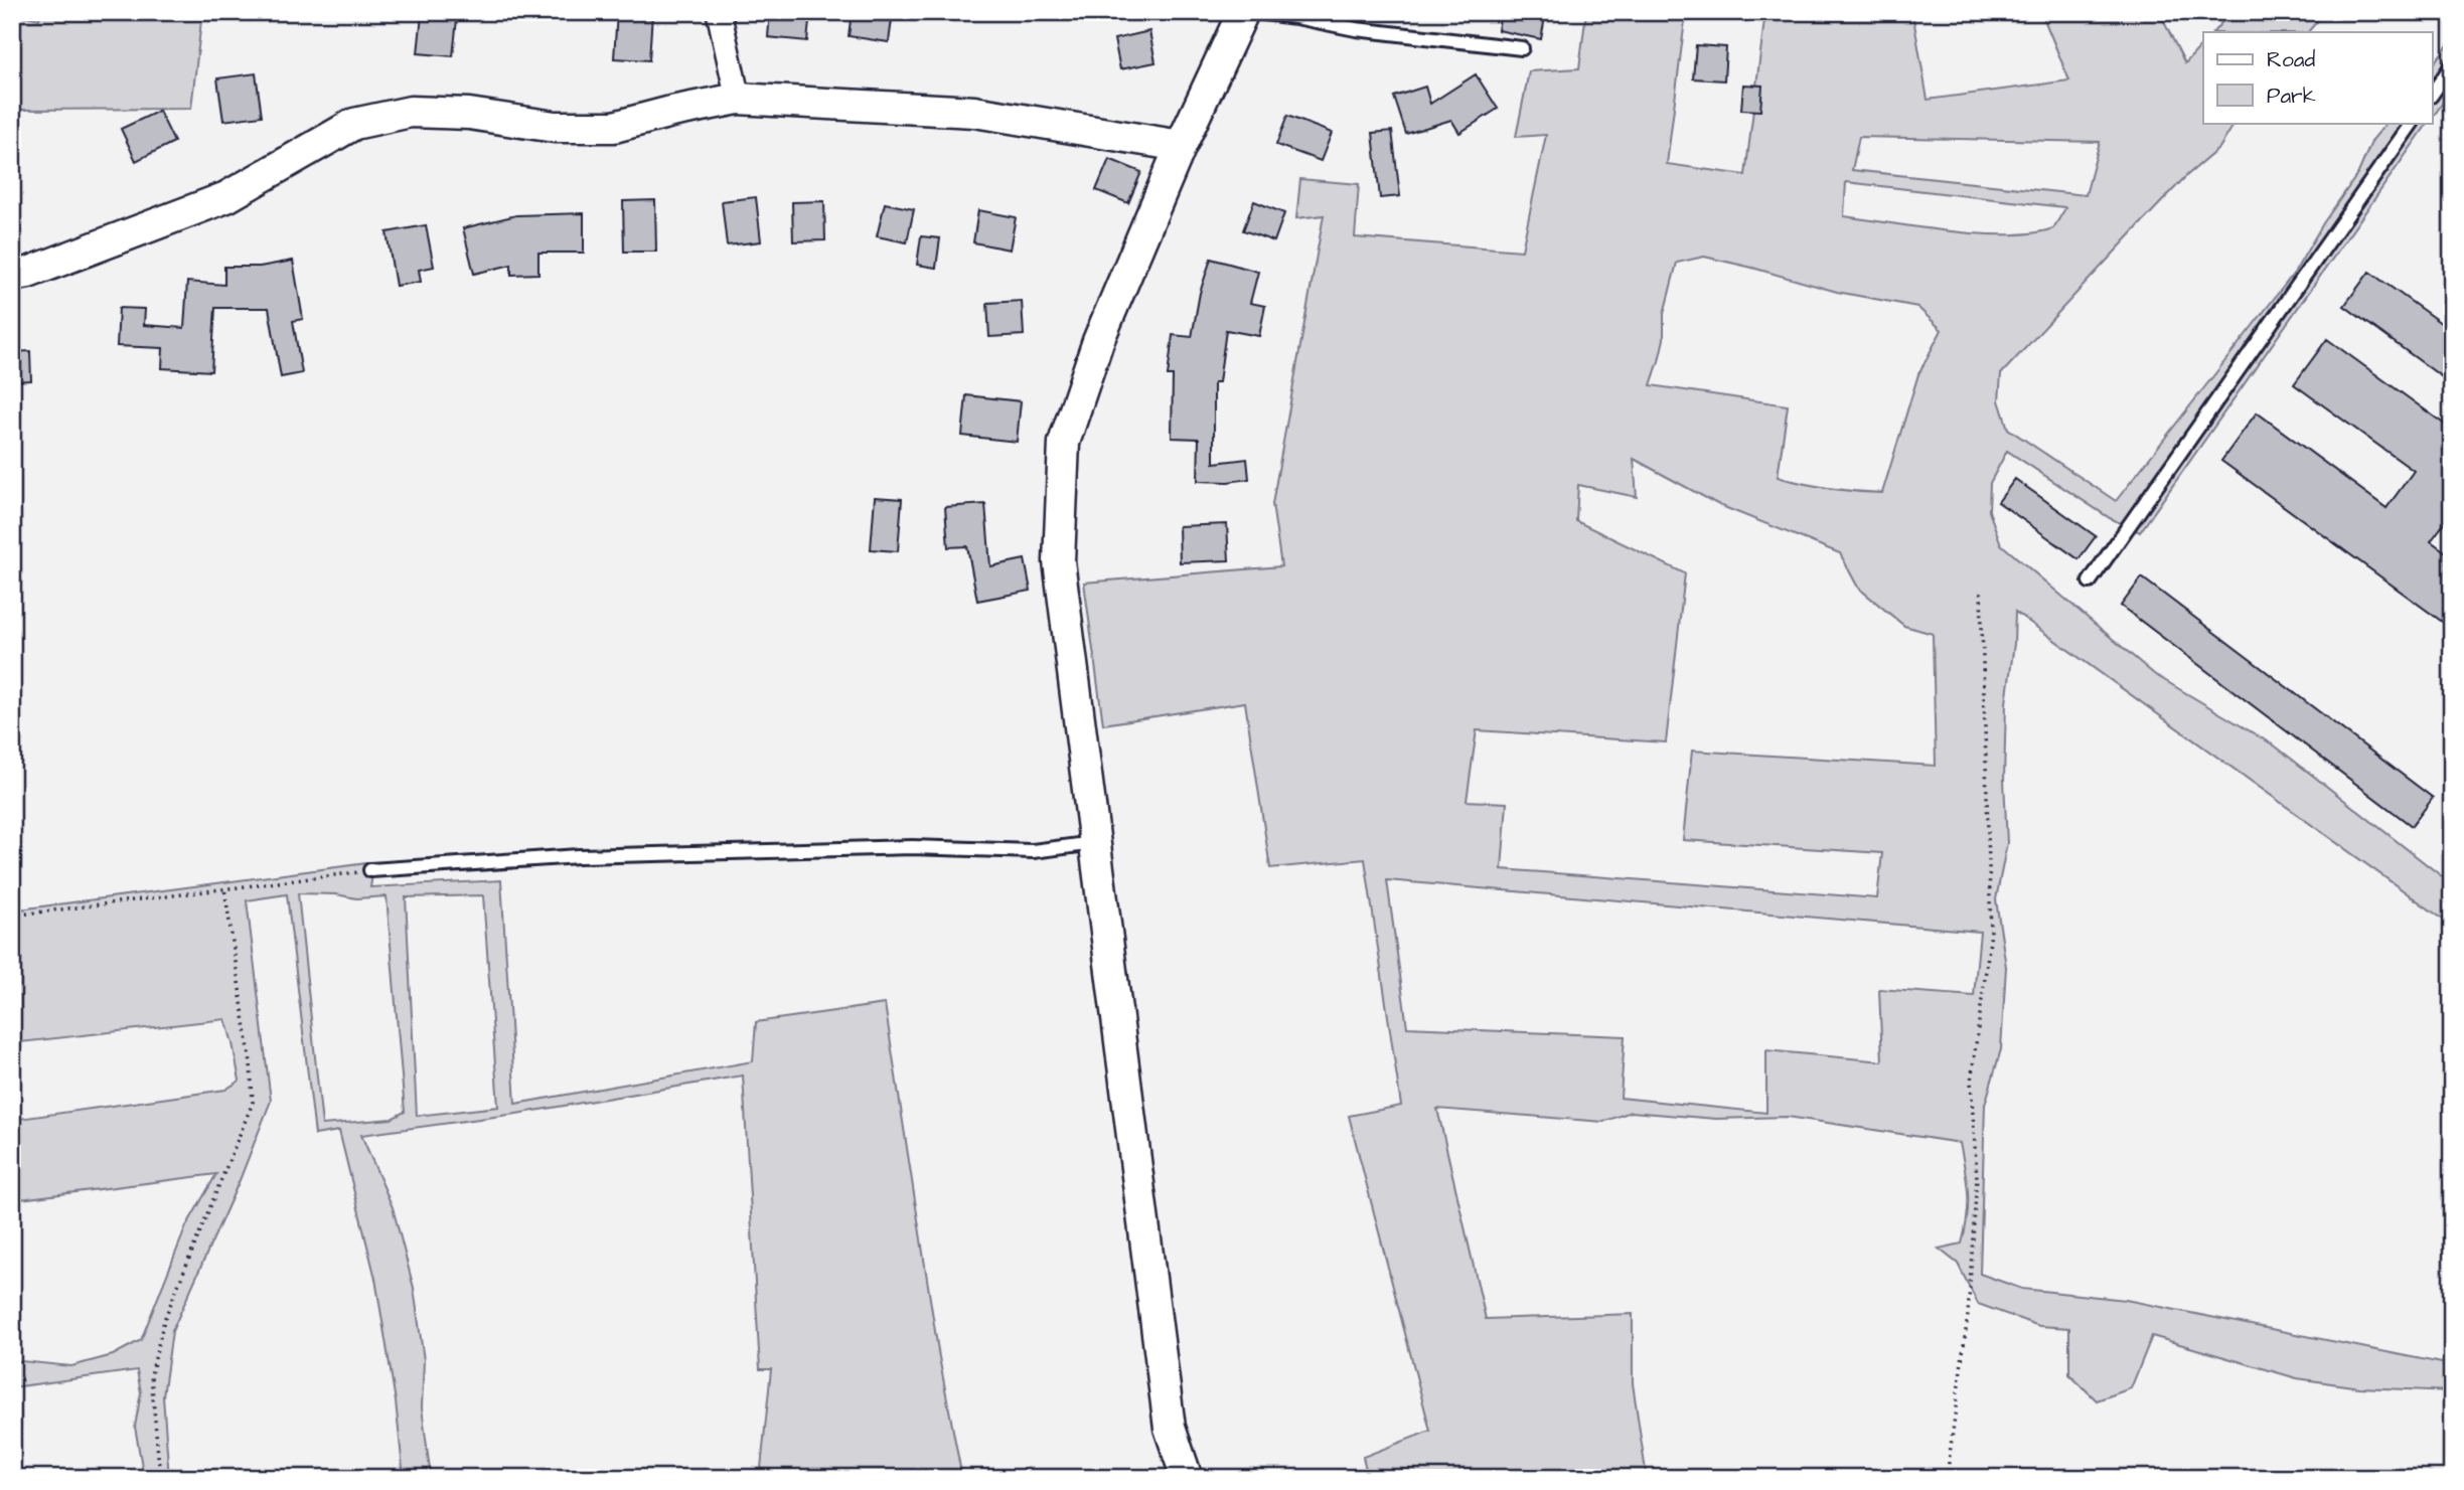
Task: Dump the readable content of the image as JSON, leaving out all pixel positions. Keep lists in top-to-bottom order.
{
  "legend": ["Road", "Park"]
}
